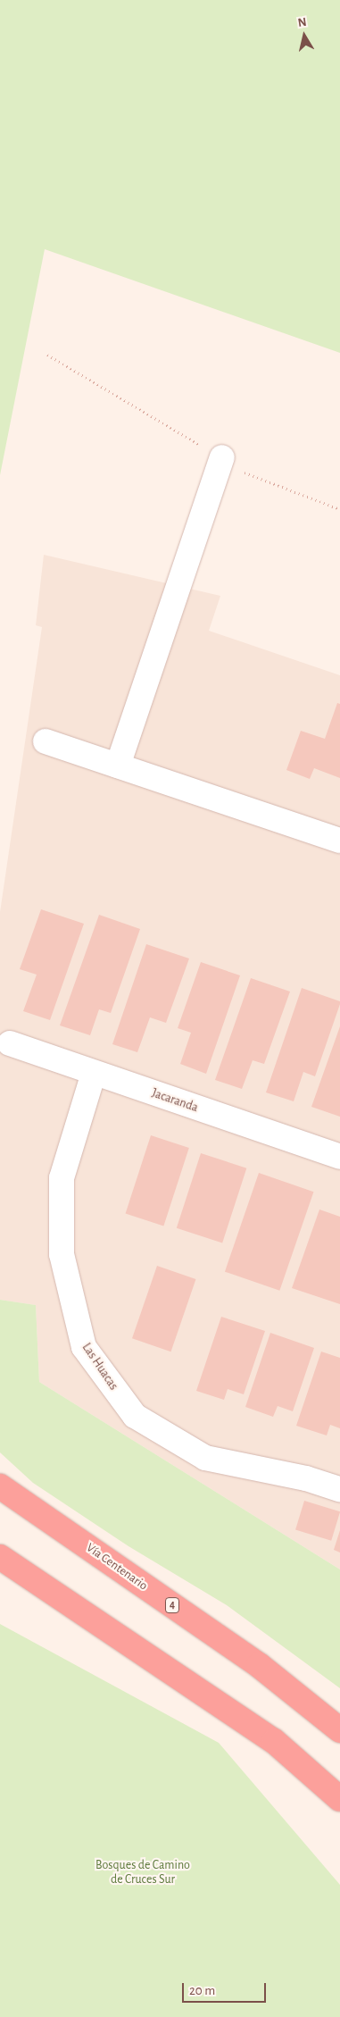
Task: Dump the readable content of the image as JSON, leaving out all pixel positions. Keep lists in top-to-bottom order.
{
  "streets": {
    "highway": ["Vía Centenario", "4"],
    "street": ["Jacaranda", "Las Huacas"]
  },
  "crossings": [
    ["Jacaranda", "Las Huacas"]
  ],
  "parks": ["Bosques de Camino de Cruces Sur"],
  "scale_bar": "20 m",
  "north": "top"
}
